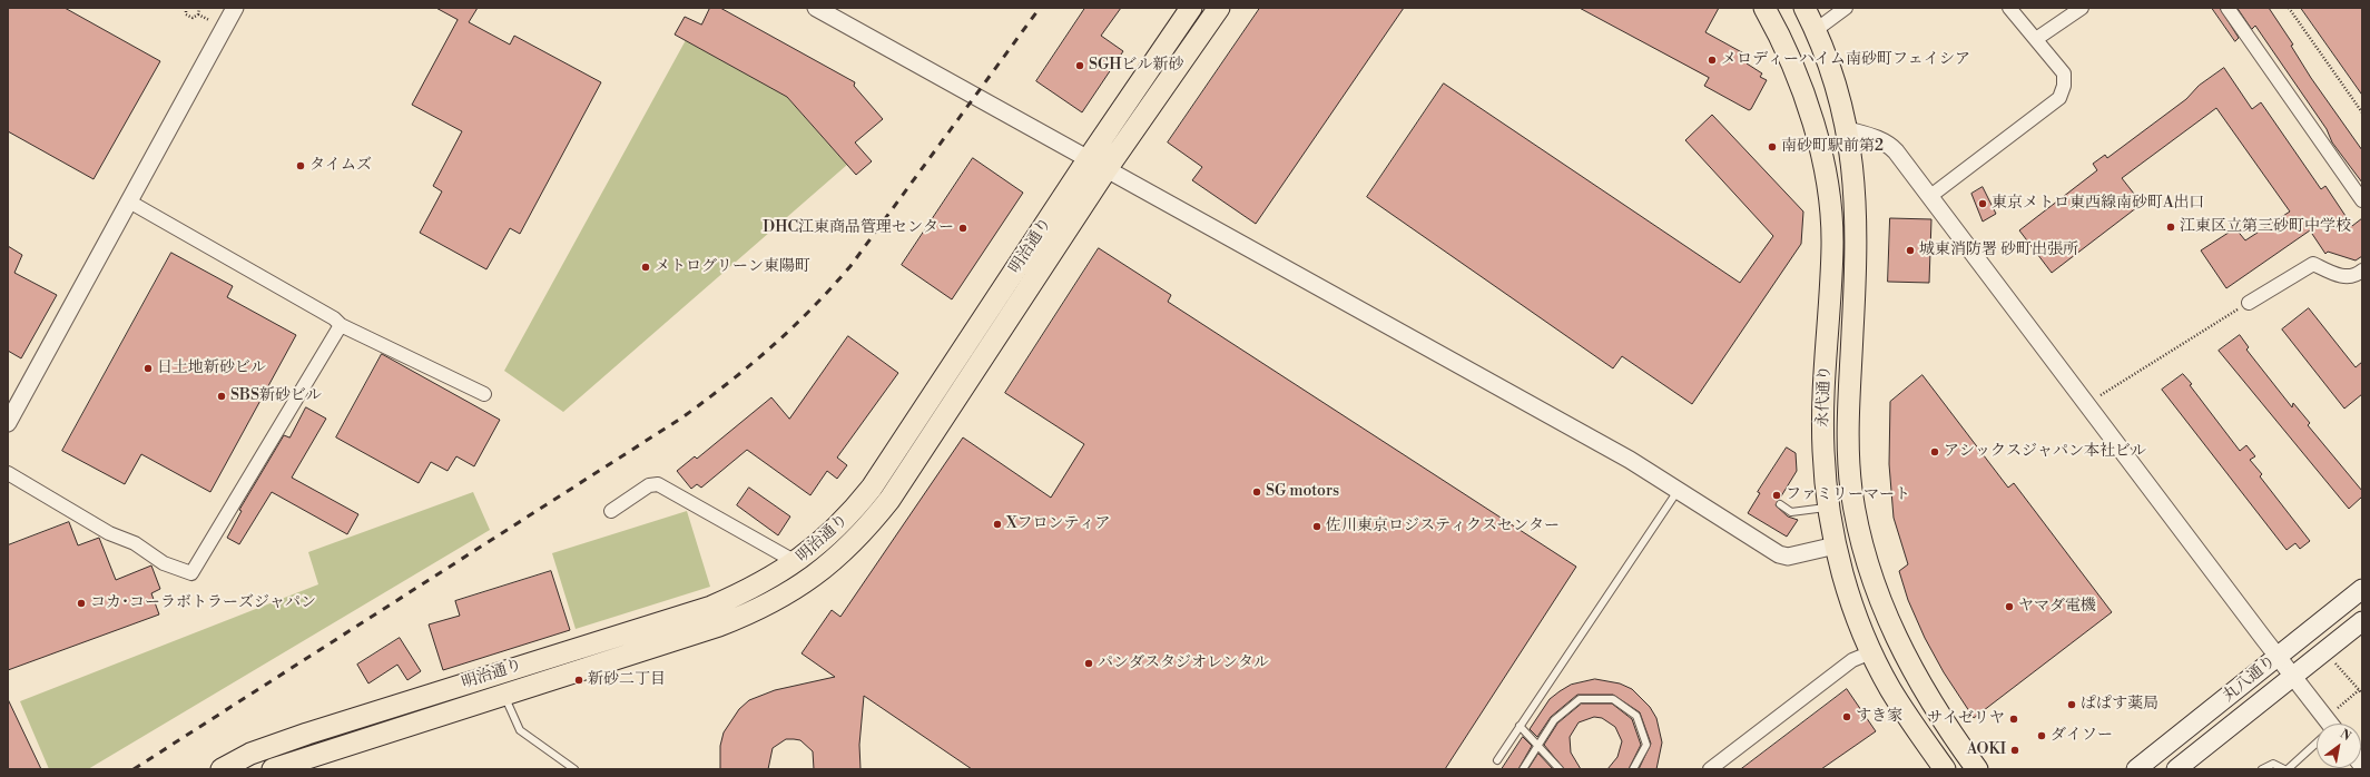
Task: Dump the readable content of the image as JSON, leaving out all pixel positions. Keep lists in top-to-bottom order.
{
  "streets": {
    "main road": ["明治通り", "永代通り", "丸八通り"]
  },
  "places": [
    "メロディーハイム南砂町フェイシア",
    "SGHビル新砂",
    "南砂町駅前第2",
    "タイムズ",
    "東京メトロ東西線南砂町A出口",
    "江東区立第三砂町中学校",
    "DHC江東商品管理センター",
    "城東消防署 砂町出張所",
    "メトログリーン東陽町",
    "日土地新砂ビル",
    "SBS新砂ビル",
    "アシックスジャパン本社ビル",
    "SG motors",
    "ファミリーマート",
    "Xフロンティア",
    "佐川東京ロジスティクスセンター",
    "コカ･コーラボトラーズジャパン",
    "ヤマダ電機",
    "パンダスタジオレンタル",
    "新砂二丁目",
    "ぱぱす薬局",
    "すき家",
    "サイゼリヤ",
    "ダイソー",
    "AOKI"
  ],
  "north": "top right"
}
